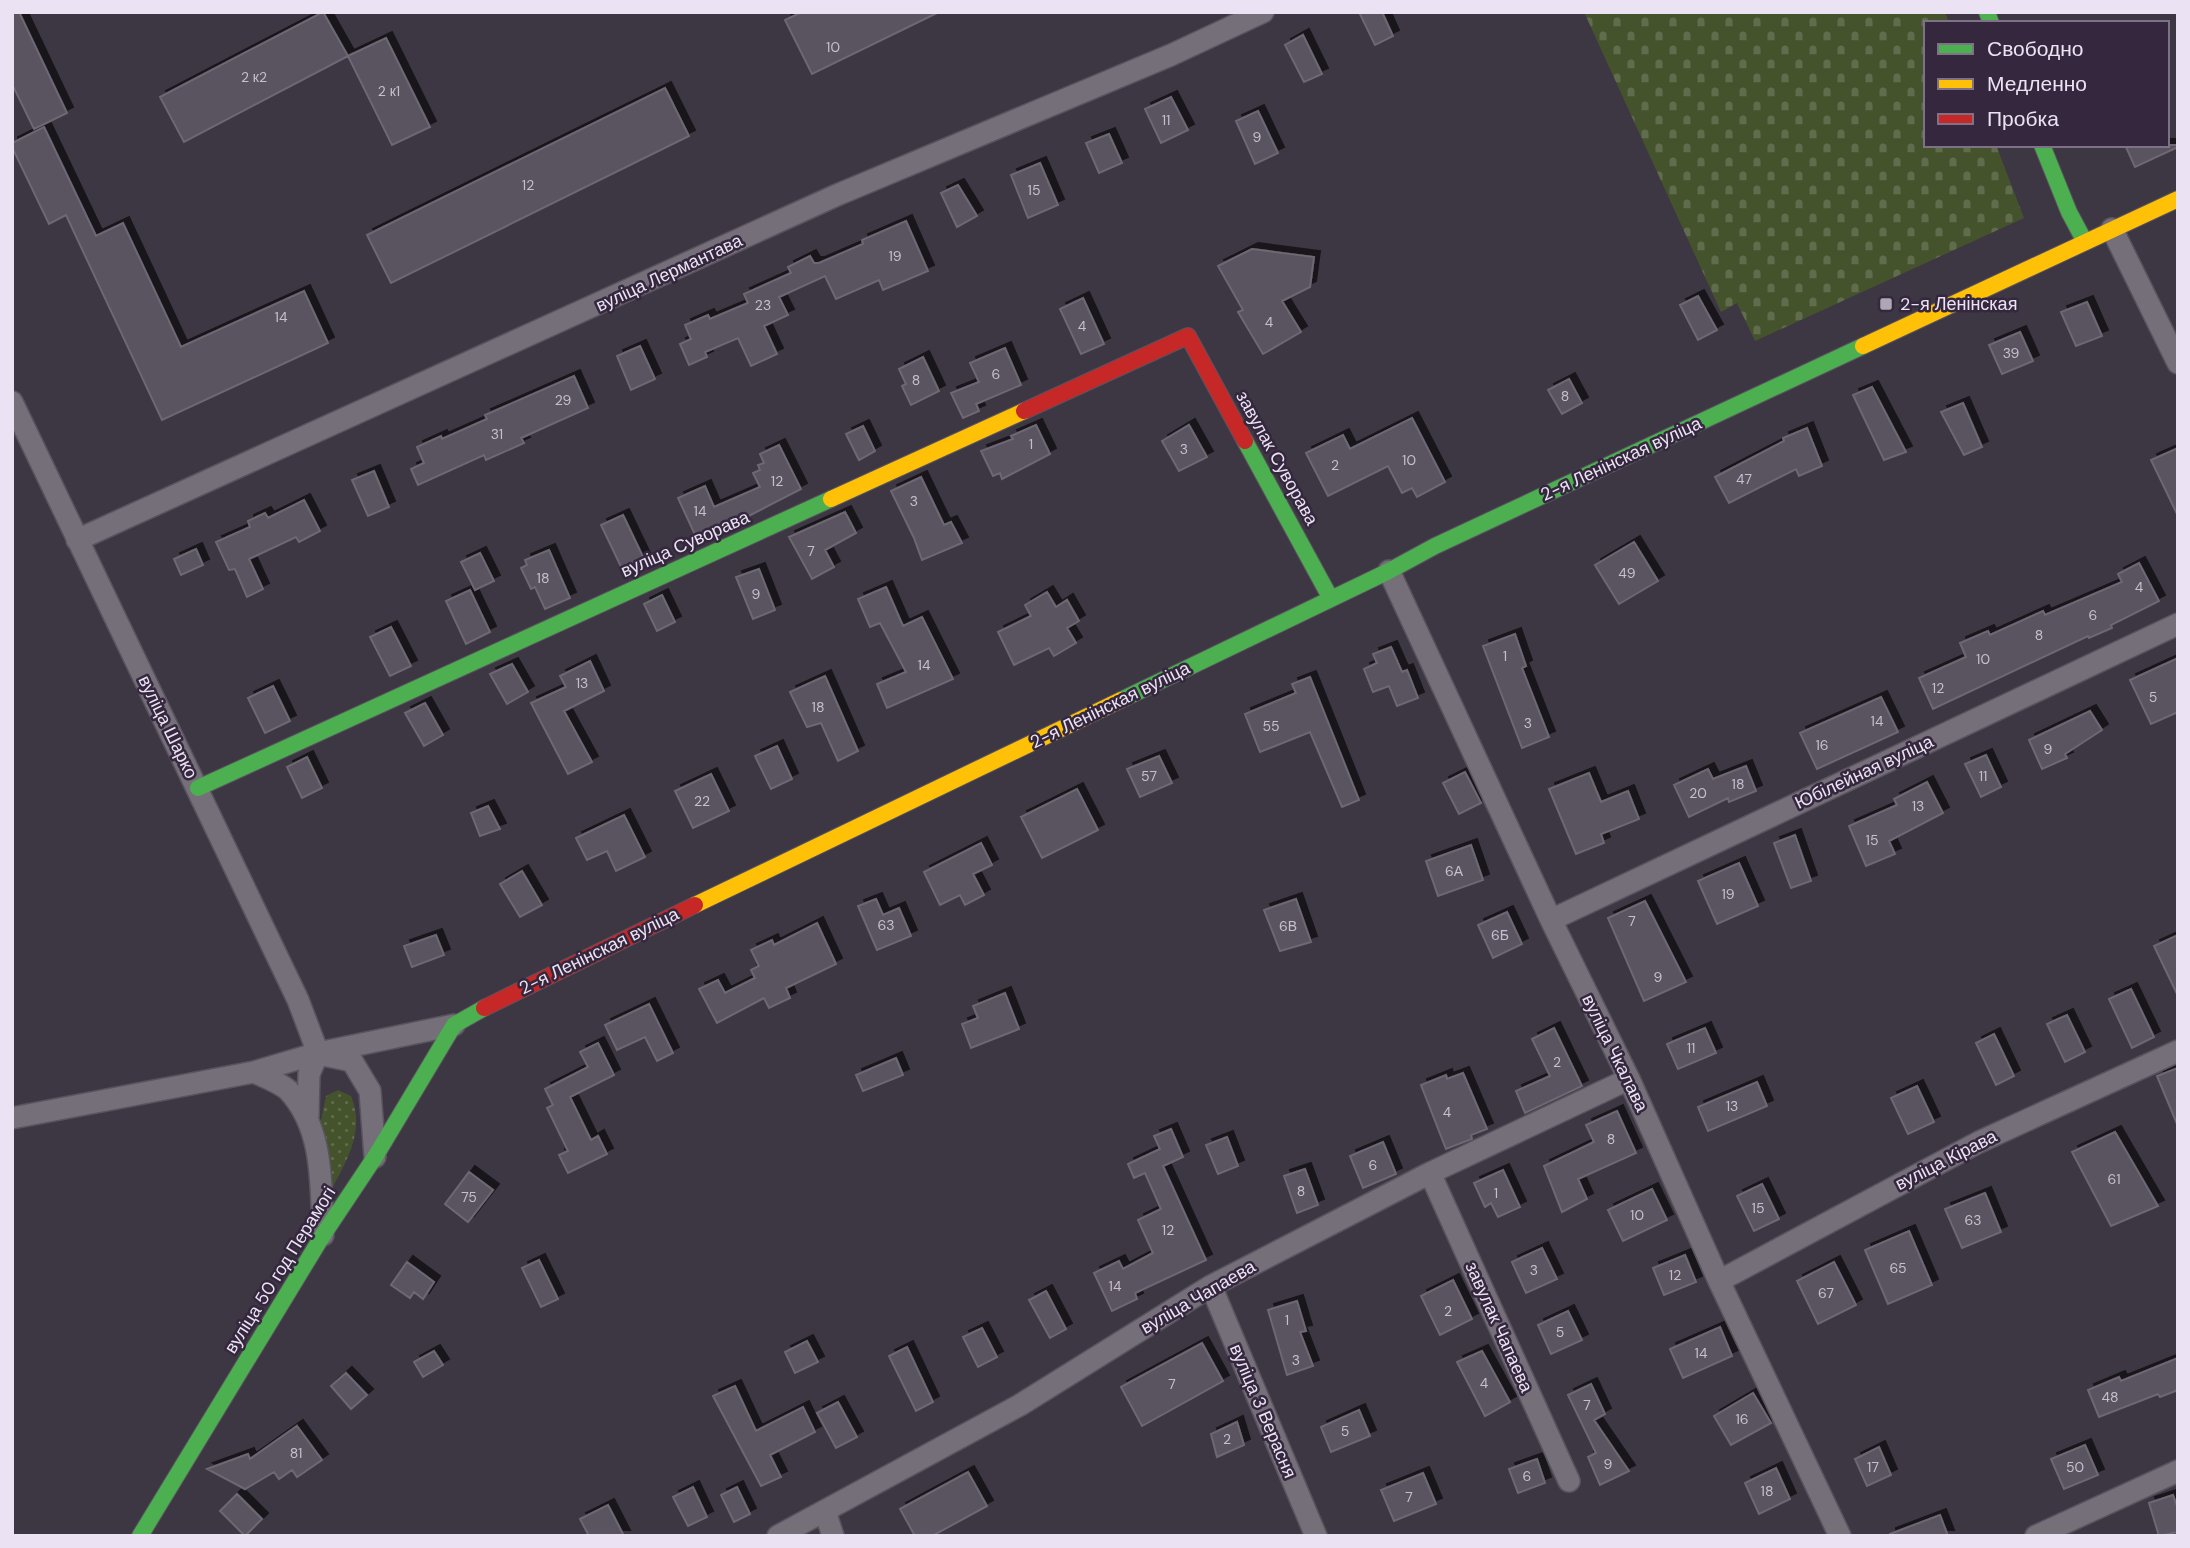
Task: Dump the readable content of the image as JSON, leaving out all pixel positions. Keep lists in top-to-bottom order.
{
  "streets": {
    "main road": [
      "завулак Суворава",
      "2-я Ленінская вуліца",
      "вуліца Суворава",
      "вуліца 50 год Перамогі"
    ],
    "street": [
      "вуліца Лермантава",
      "вуліца Шарко",
      "Юбілейная вуліца",
      "вуліца Чкалава",
      "вуліца Кірава",
      "вуліца Чапаева",
      "завулак Чапаева",
      "вуліца 3 Верасня"
    ]
  },
  "crossings": [
    ["вуліца Лермантава", "вуліца Шарко"],
    ["завулак Суворава", "2-я Ленінская вуліца"],
    ["завулак Суворава", "вуліца Суворава"],
    ["2-я Ленінская вуліца", "вуліца Шарко"],
    ["2-я Ленінская вуліца", "вуліца Чкалава"],
    ["2-я Ленінская вуліца", "вуліца 50 год Перамогі"],
    ["вуліца Суворава", "вуліца Шарко"],
    ["Юбілейная вуліца", "вуліца Чкалава"],
    ["вуліца Чкалава", "вуліца Кірава"],
    ["вуліца Чкалава", "вуліца Чапаева"],
    ["вуліца Чапаева", "завулак Чапаева"],
    ["вуліца Чапаева", "вуліца 3 Верасня"]
  ],
  "places": {
    "transit": ["2-я Ленінская"]
  },
  "house_numbers": [
    "10",
    "2 к2",
    "2 к1",
    "11",
    "9",
    "12",
    "15",
    "19",
    "23",
    "14",
    "4",
    "4",
    "39",
    "6",
    "8",
    "8",
    "29",
    "31",
    "1",
    "3",
    "10",
    "2",
    "47",
    "12",
    "3",
    "14",
    "7",
    "49",
    "18",
    "4",
    "9",
    "6",
    "8",
    "1",
    "10",
    "14",
    "13",
    "12",
    "5",
    "18",
    "14",
    "3",
    "55",
    "16",
    "9",
    "57",
    "11",
    "18",
    "20",
    "22",
    "13",
    "15",
    "6А",
    "19",
    "7",
    "63",
    "6В",
    "6Б",
    "9",
    "11",
    "2",
    "13",
    "4",
    "8",
    "6",
    "61",
    "8",
    "1",
    "75",
    "15",
    "10",
    "63",
    "12",
    "65",
    "3",
    "12",
    "14",
    "67",
    "2",
    "1",
    "5",
    "14",
    "3",
    "4",
    "7",
    "48",
    "7",
    "16",
    "5",
    "2",
    "81",
    "9",
    "17",
    "50",
    "6",
    "18",
    "7"
  ],
  "legend": ["Свободно", "Медленно", "Пробка"]
}
